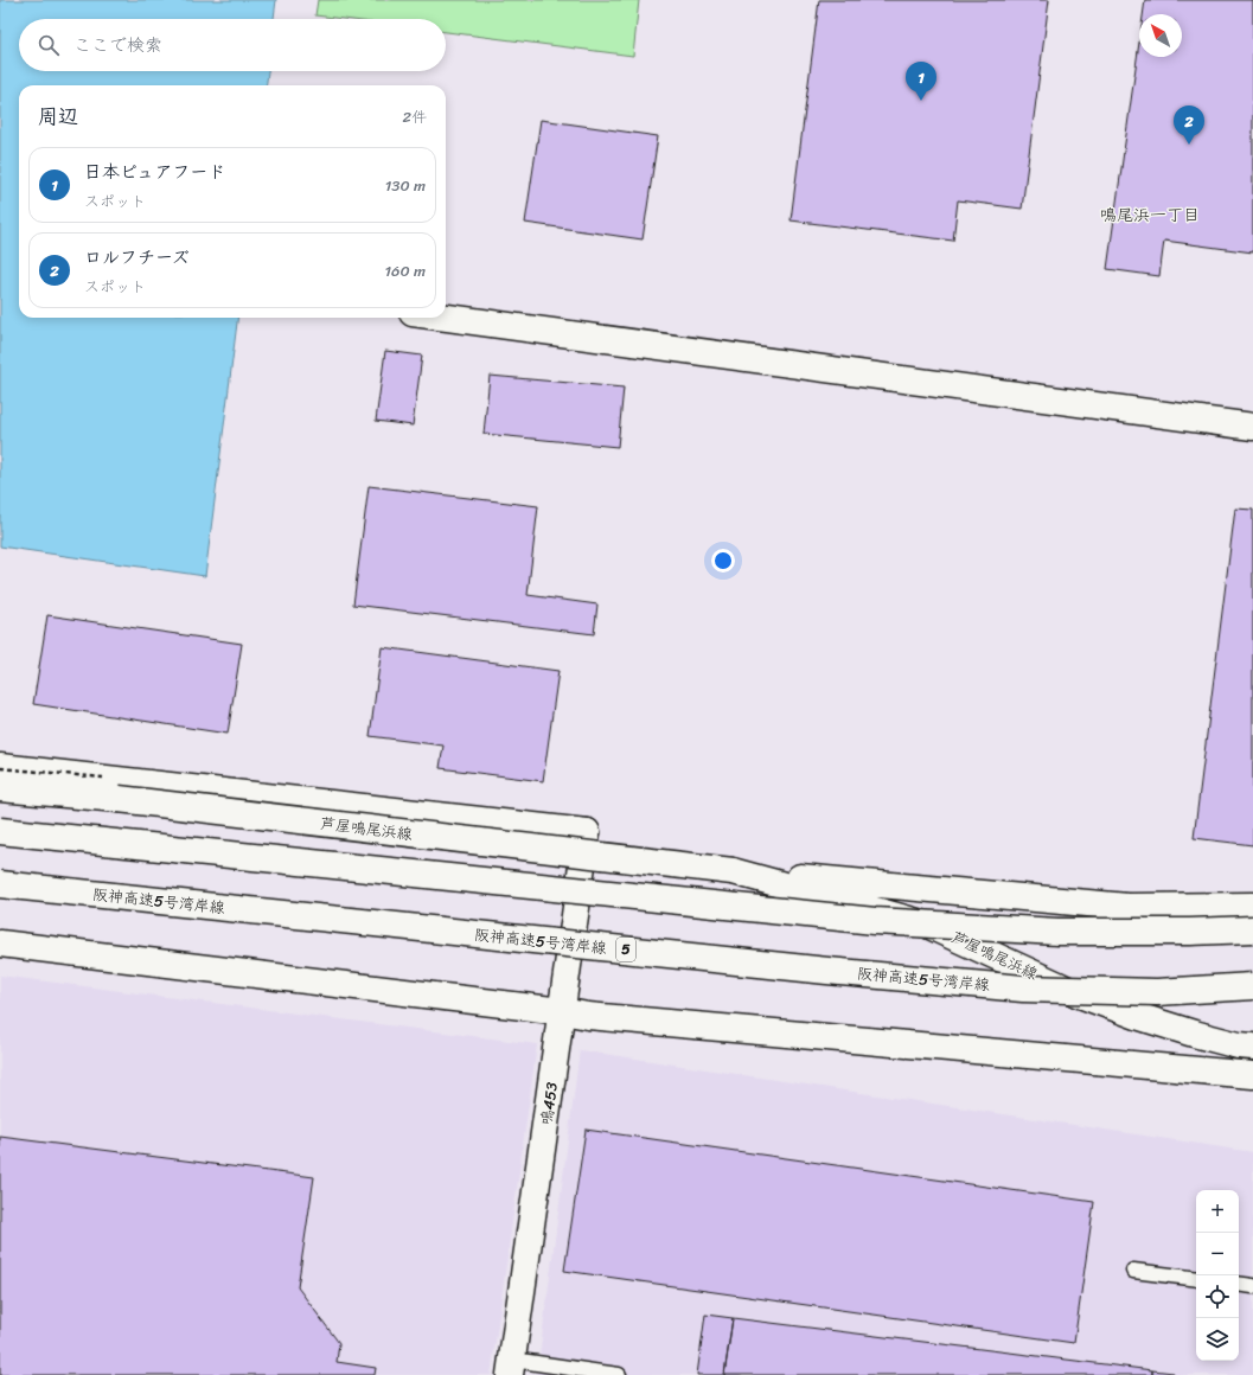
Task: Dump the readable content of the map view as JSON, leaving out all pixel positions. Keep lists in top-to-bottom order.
{
  "streets": {
    "main road": [
      "芦屋鳴尾浜線",
      "阪神高速5号湾岸線",
      "5",
      "鳴453"
    ]
  },
  "districts": ["鳴尾浜一丁目"],
  "north": "top left",
  "page": {
    "search": "ここで検索",
    "pins": ["1", "2"],
    "heading": ["周辺", "2件"],
    "list": [
      {
        "mark": "1",
        "name": "日本ピュアフード",
        "note": "スポット",
        "value": "130 m"
      },
      {
        "mark": "2",
        "name": "ロルフチーズ",
        "note": "スポット",
        "value": "160 m"
      }
    ],
    "map_buttons": ["+", "−"]
  }
}
